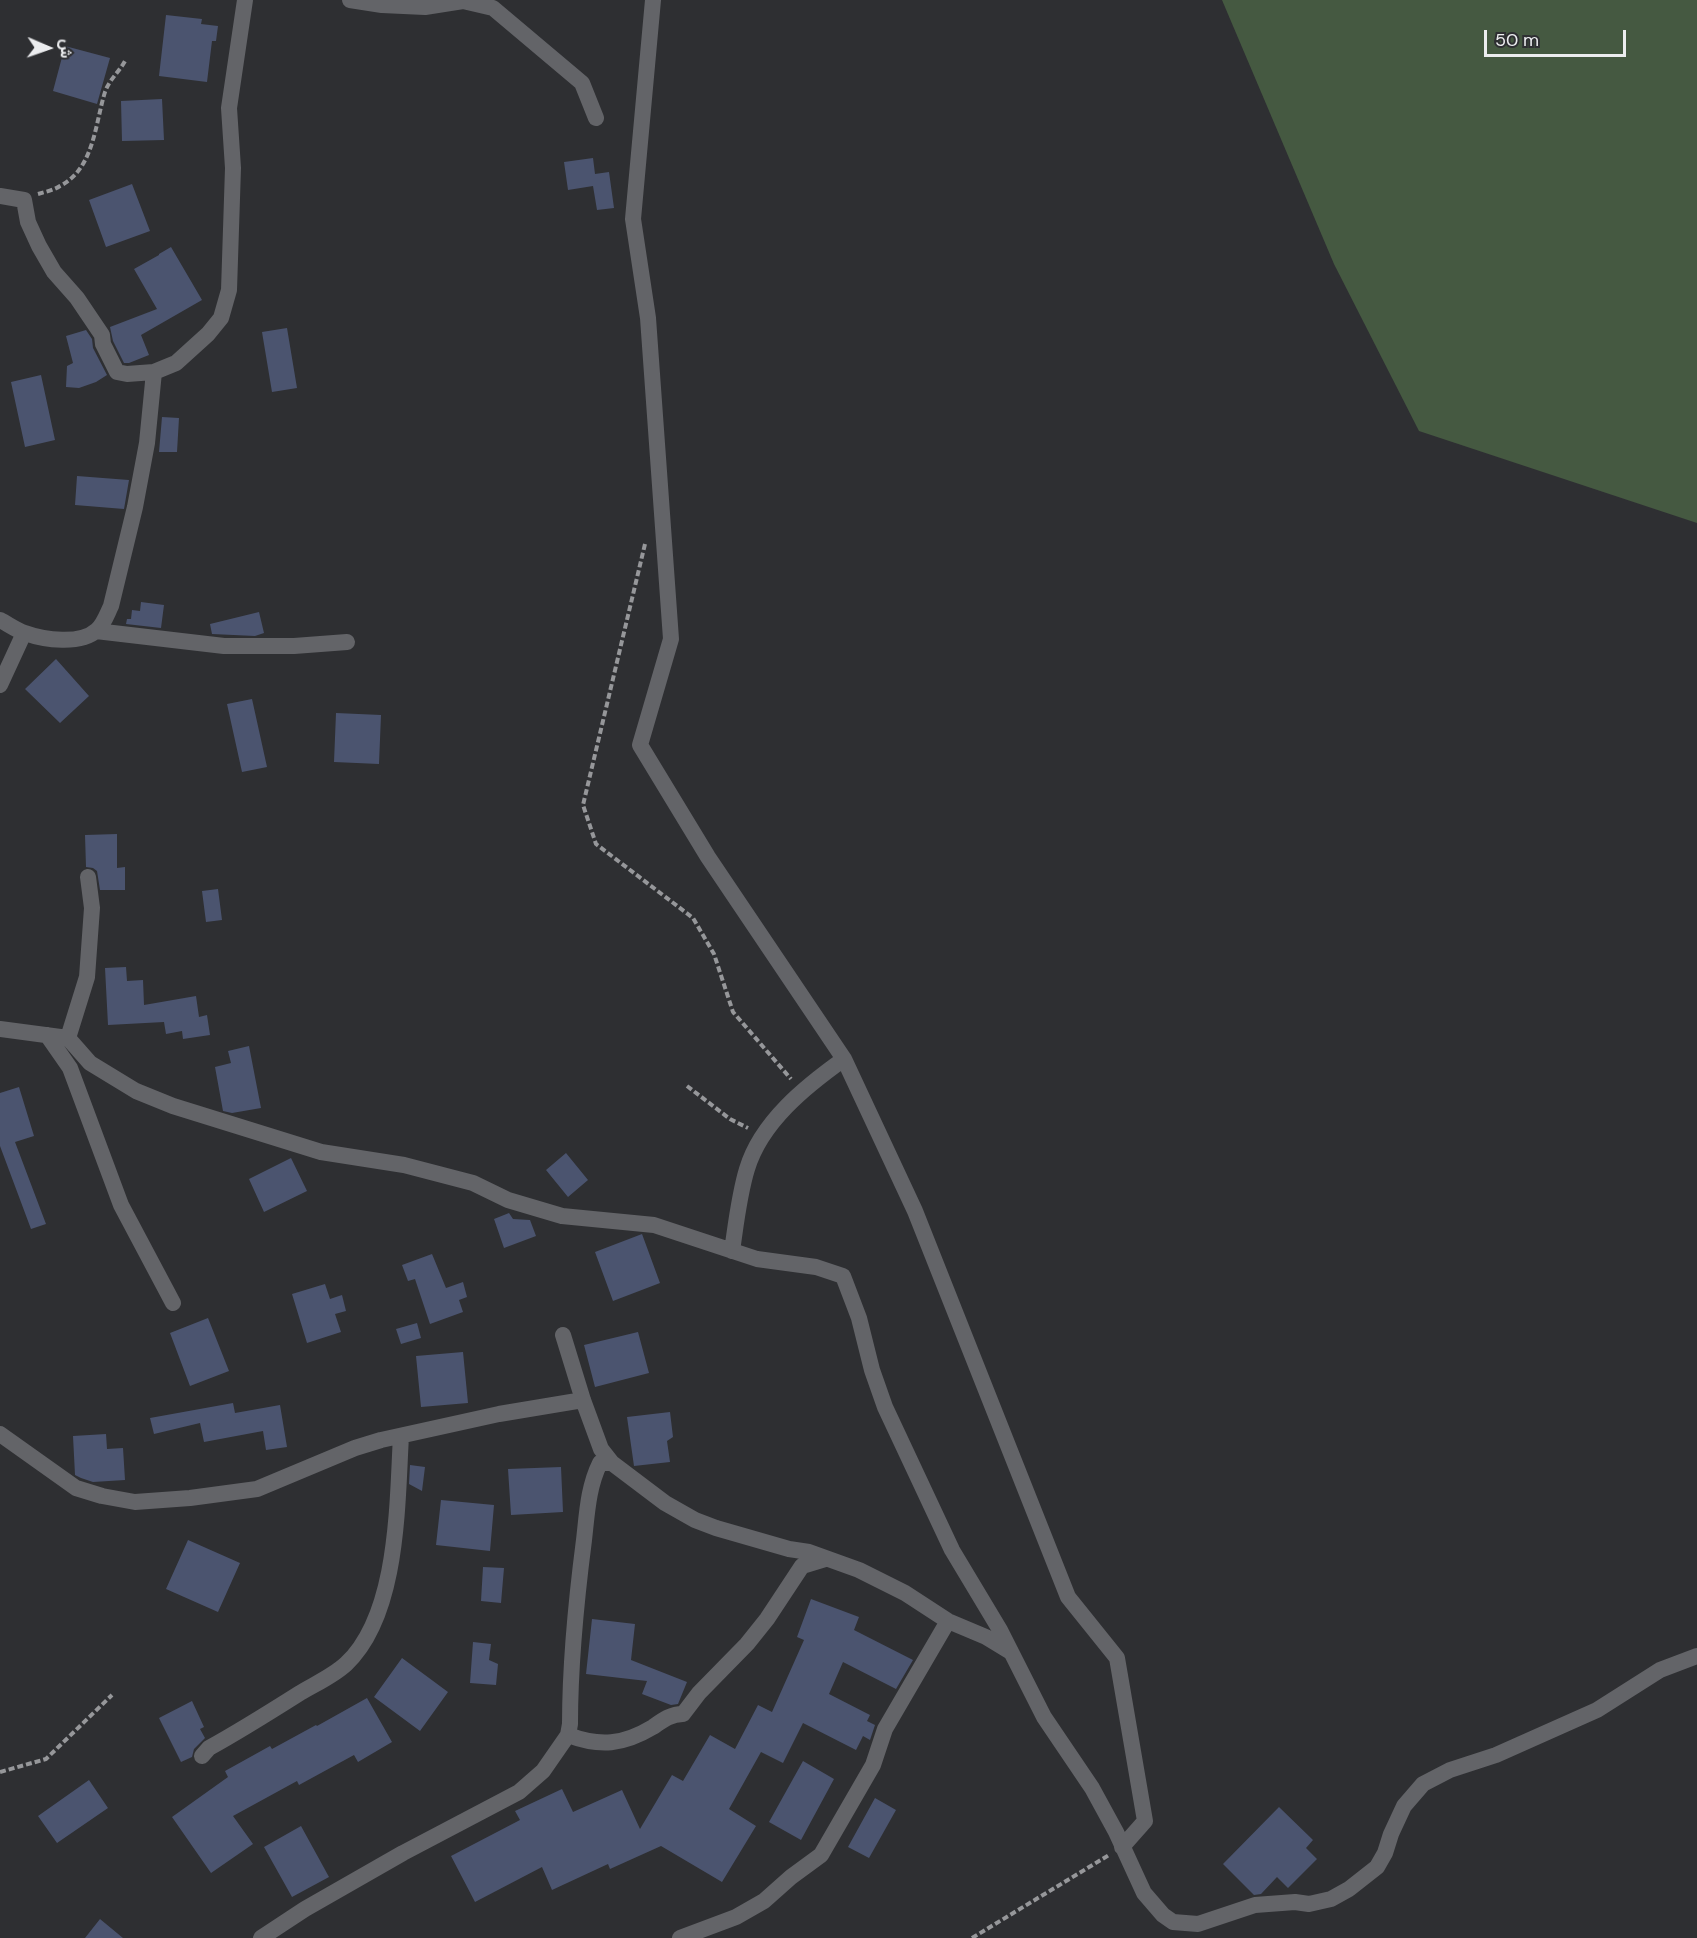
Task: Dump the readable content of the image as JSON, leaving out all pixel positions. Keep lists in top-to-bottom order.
{
  "scale_bar": "50 m",
  "north": "right"
}
